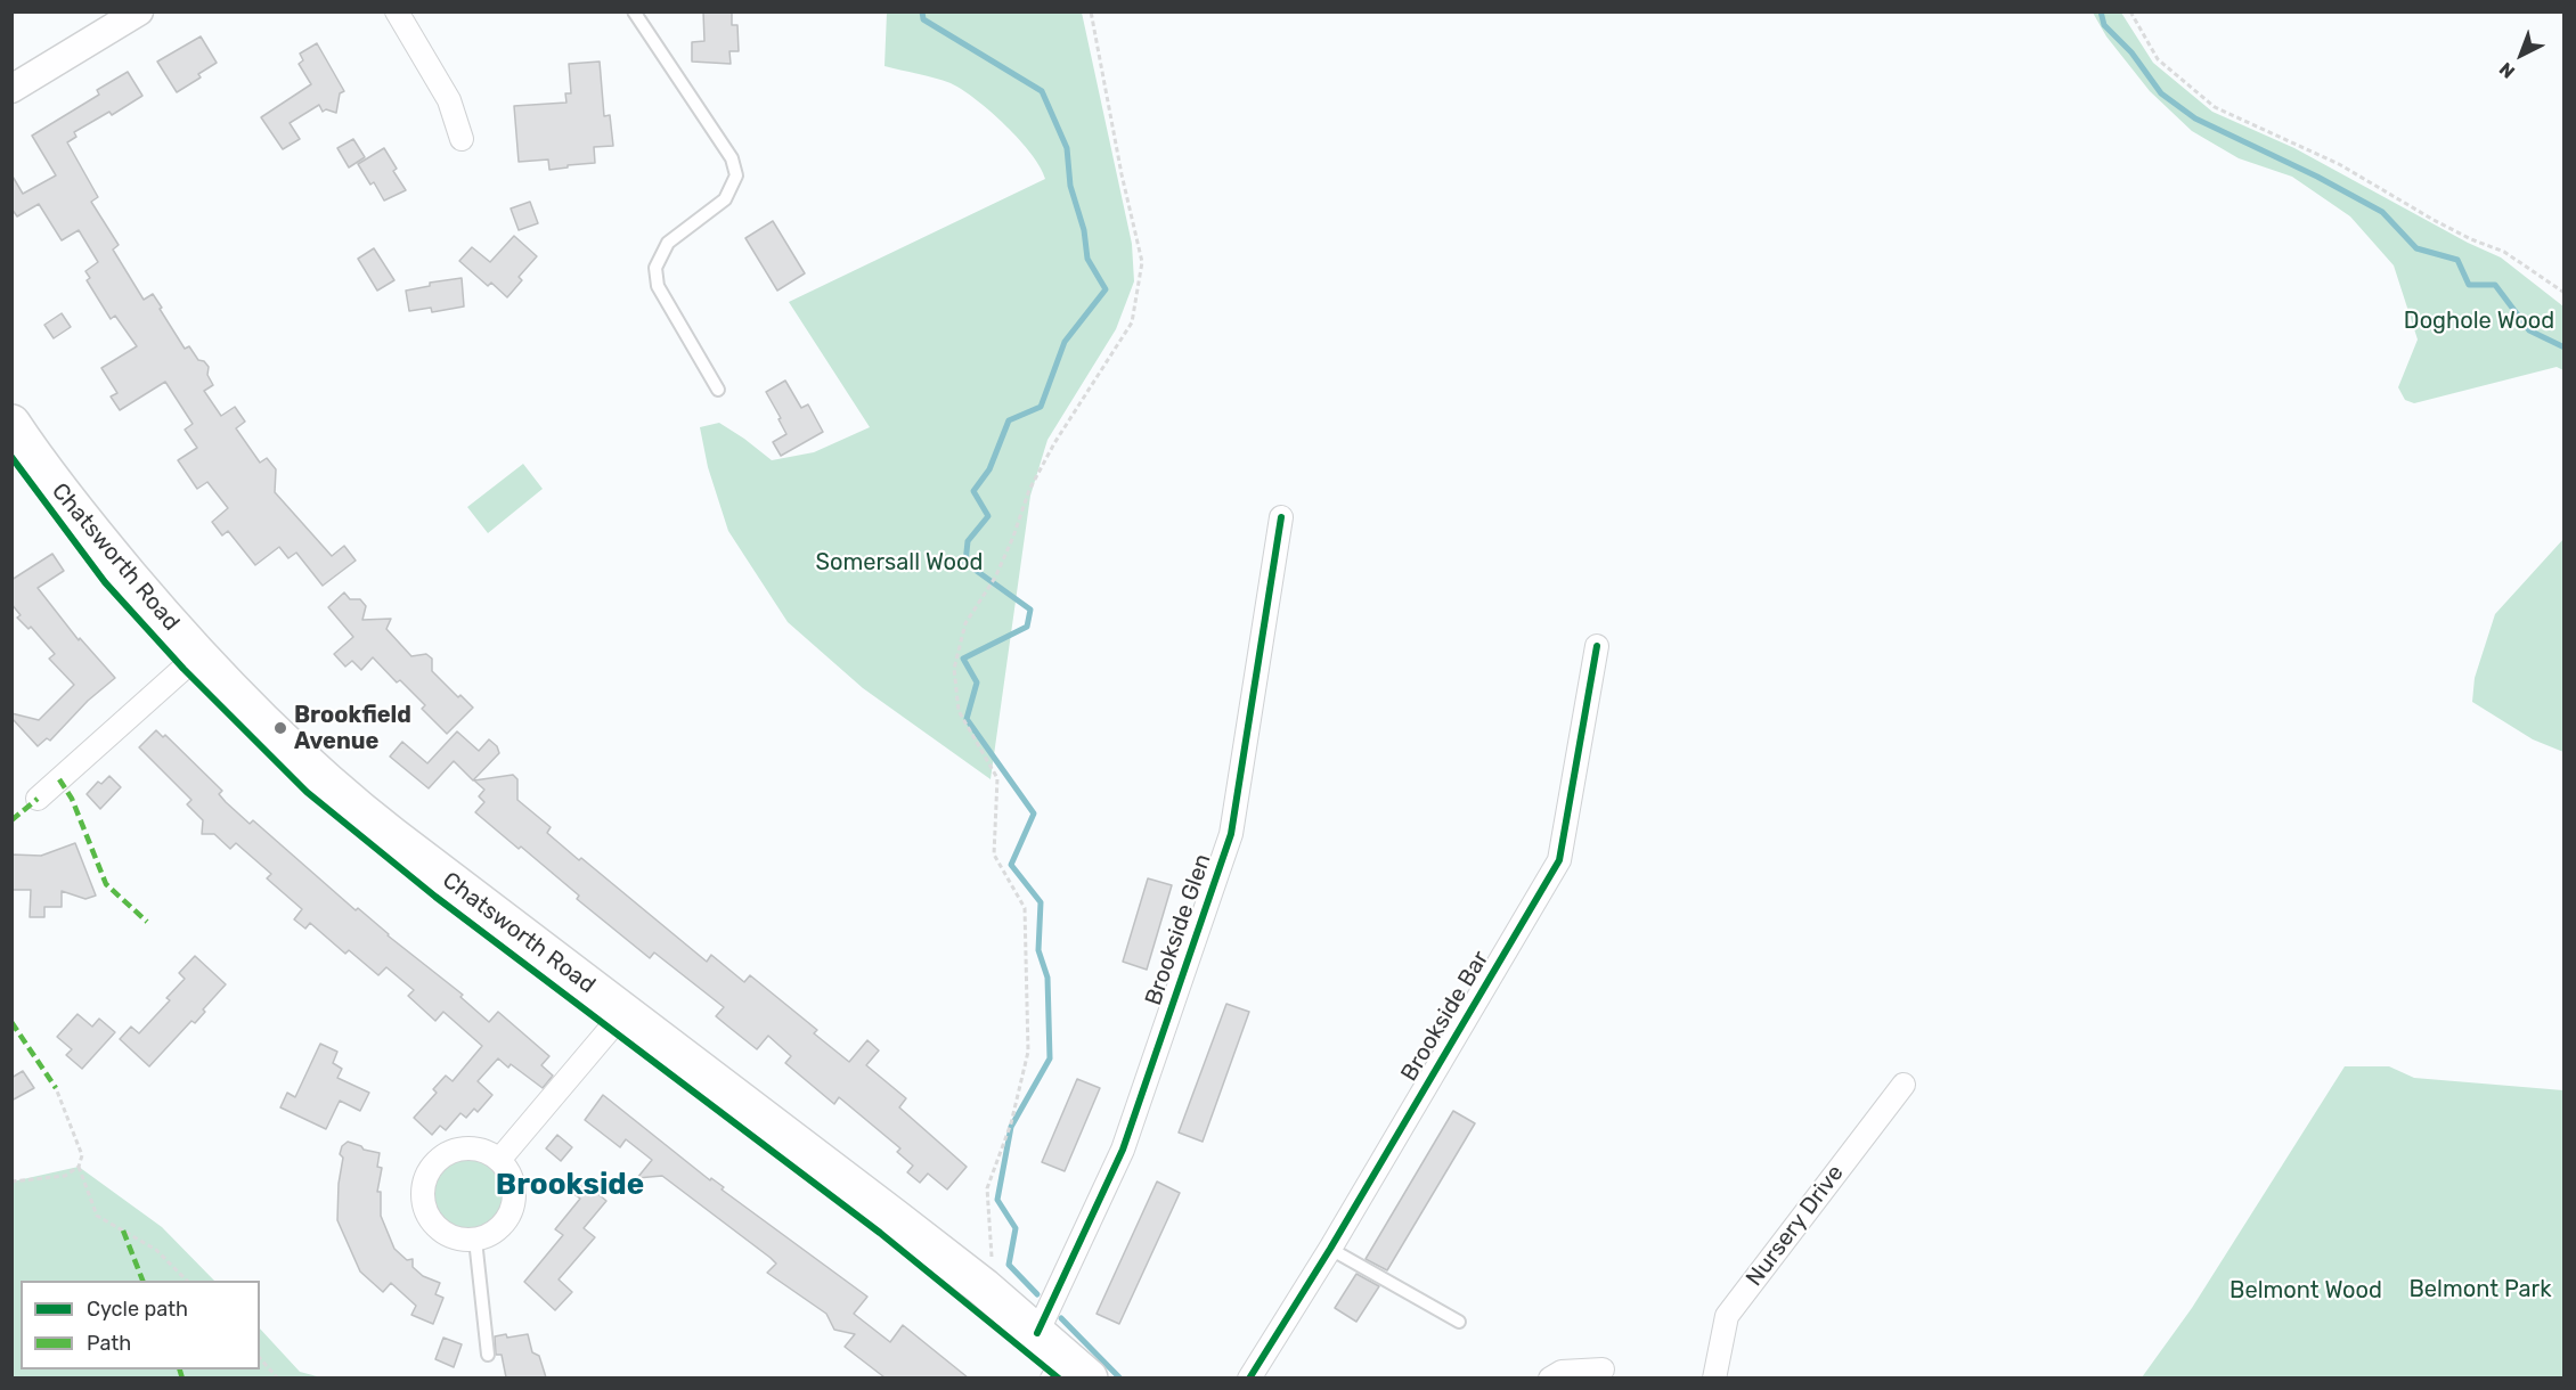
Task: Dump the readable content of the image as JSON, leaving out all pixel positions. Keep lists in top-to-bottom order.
{
  "streets": {
    "highway": ["Chatsworth Road"],
    "street": ["Brookside Glen", "Brookside Bar", "Nursery Drive"]
  },
  "crossings": [
    ["Chatsworth Road", "Brookside Glen"]
  ],
  "districts": ["Brookside"],
  "parks": [
    "Doghole Wood",
    "Somersall Wood",
    "Belmont Park",
    "Belmont Wood"
  ],
  "places": ["Brookfield Avenue"],
  "legend": ["Cycle path", "Path"],
  "north": "bottom left"
}
